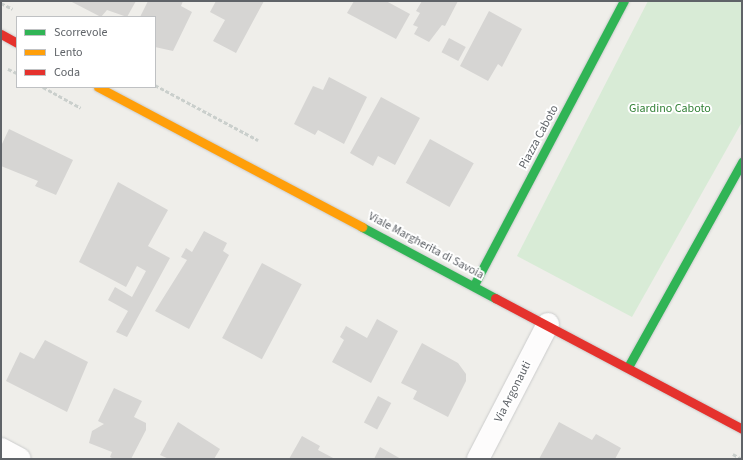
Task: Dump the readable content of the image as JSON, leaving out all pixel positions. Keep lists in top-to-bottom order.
{
  "streets": {
    "street": ["Piazza Caboto", "Viale Margherita di Savoia", "Via Argonauti"]
  },
  "crossings": [
    ["Piazza Caboto", "Viale Margherita di Savoia"],
    ["Viale Margherita di Savoia", "Via Argonauti"]
  ],
  "parks": ["Giardino Caboto"],
  "legend": ["Scorrevole", "Lento", "Coda"]
}
